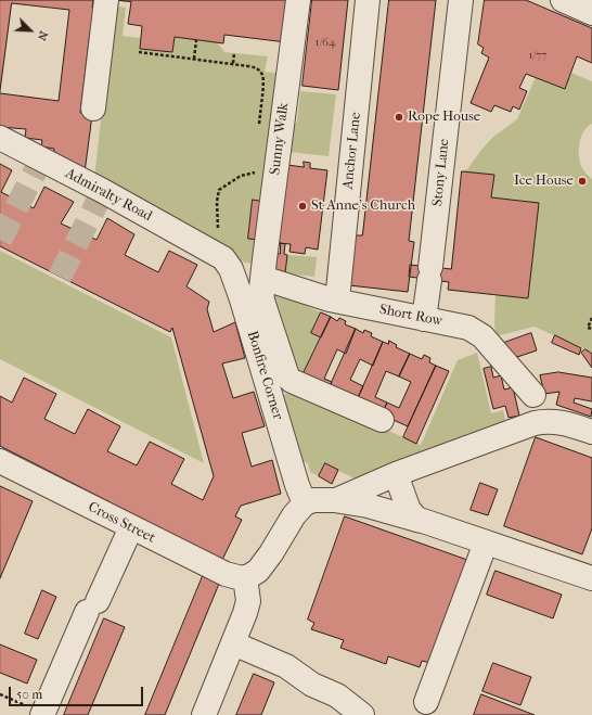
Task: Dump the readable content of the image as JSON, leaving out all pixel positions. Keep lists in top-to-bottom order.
{
  "streets": {
    "street": [
      "Sunny Walk",
      "Anchor Lane",
      "Stony Lane",
      "Admiralty Road",
      "Short Row",
      "Bonfire Corner",
      "Cross Street"
    ]
  },
  "crossings": [
    ["Sunny Walk", "Short Row"],
    ["Anchor Lane", "Short Row"],
    ["Stony Lane", "Short Row"],
    ["Admiralty Road", "Bonfire Corner"]
  ],
  "places": ["Rope House", "Ice House", "St Anne's Church"],
  "house_numbers": ["1/64", "1/77"],
  "scale_bar": "50 m",
  "north": "bottom right"
}
